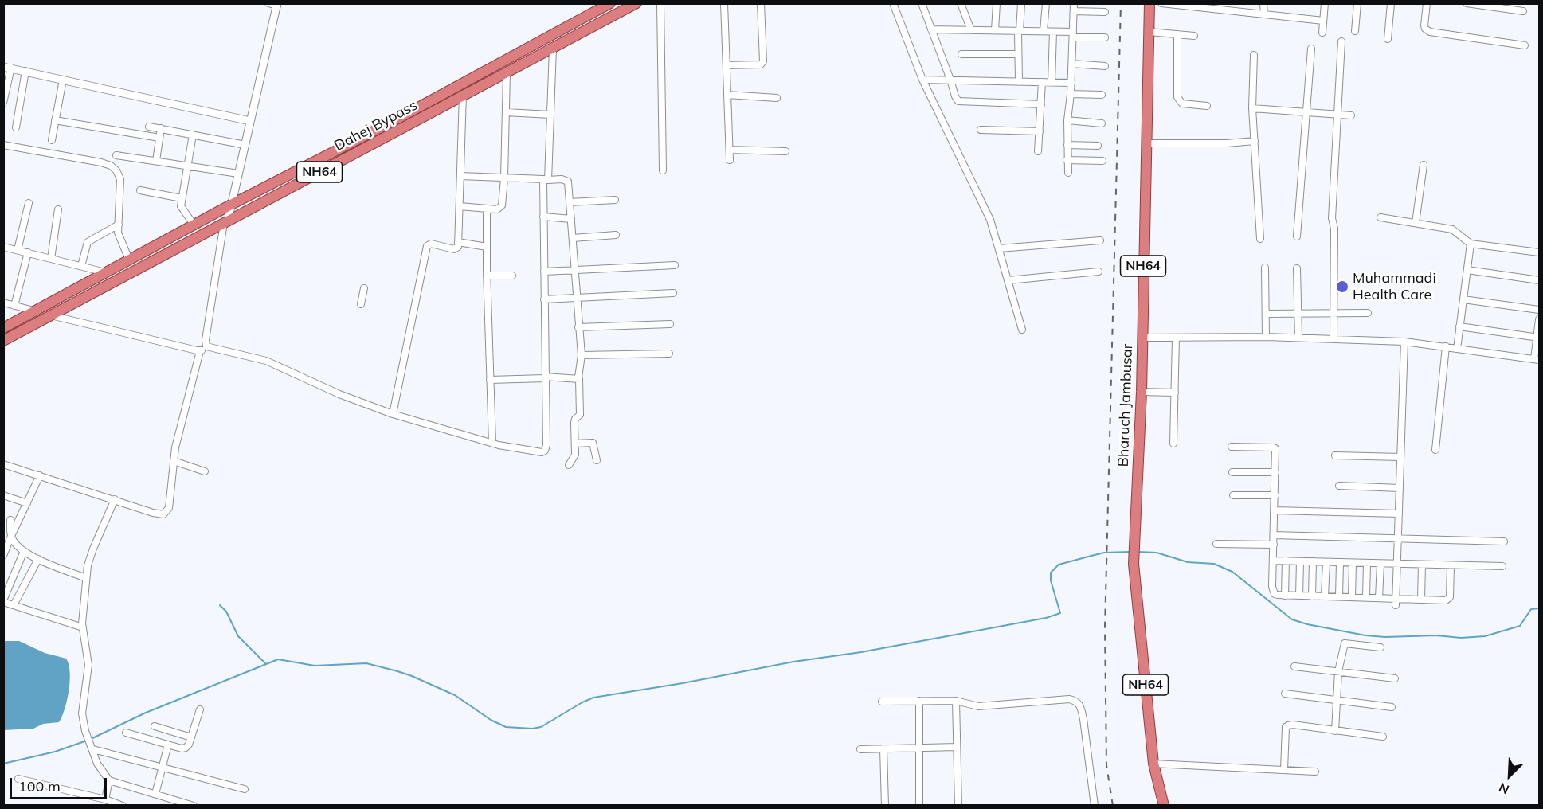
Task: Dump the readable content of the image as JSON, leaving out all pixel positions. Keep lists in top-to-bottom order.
{
  "streets": {
    "highway": ["Dahej Bypass", "NH64", "Bharuch Jambusar"]
  },
  "places": ["Muhammadi Health Care"],
  "scale_bar": "100 m",
  "north": "bottom left"
}
